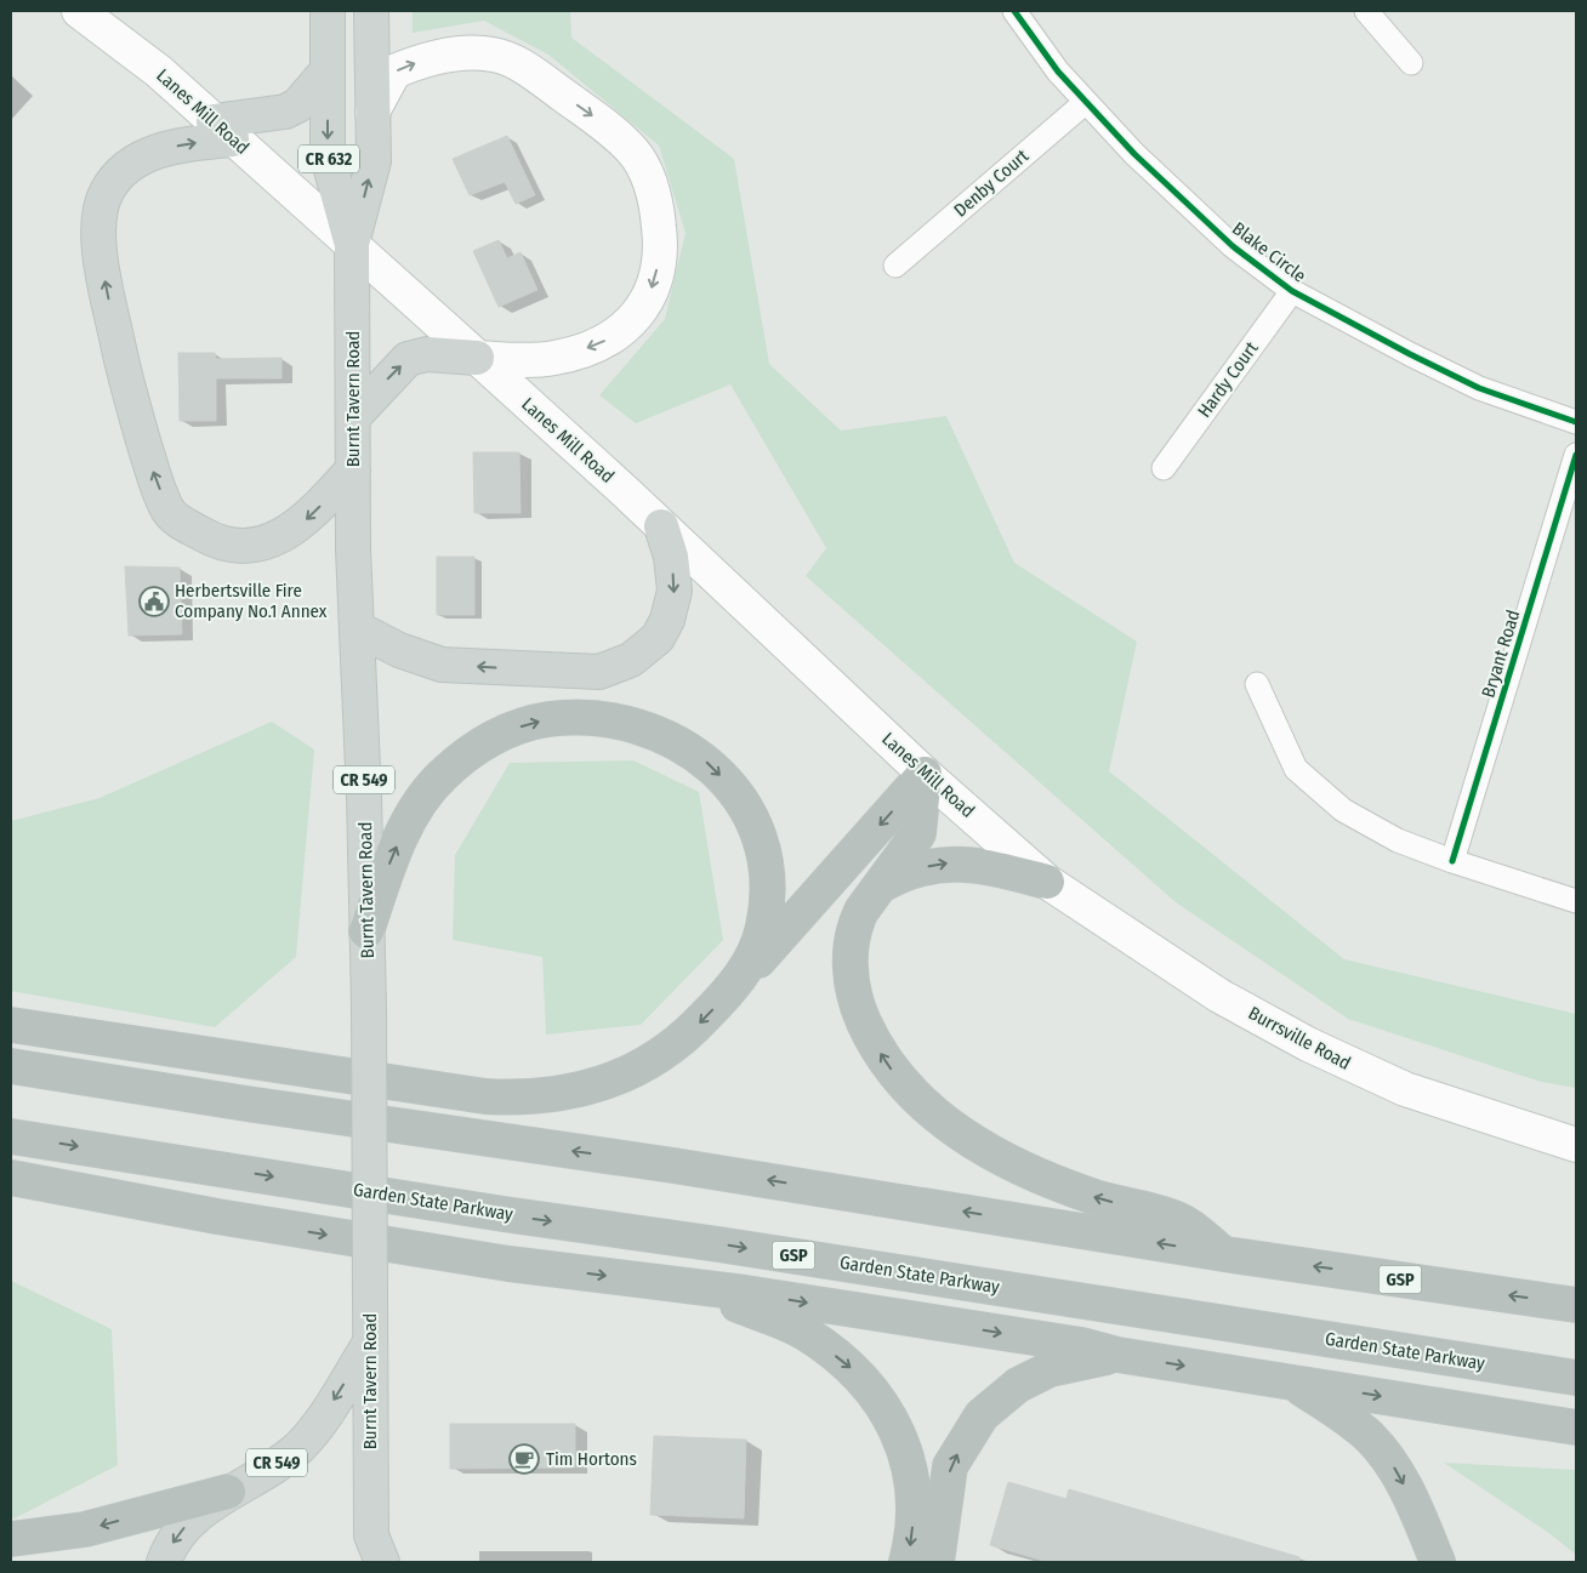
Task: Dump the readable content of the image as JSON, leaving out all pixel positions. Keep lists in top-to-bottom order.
{
  "streets": {
    "highway": ["Garden State Parkway", "GSP"],
    "main road": [
      "Lanes Mill Road",
      "CR 632",
      "Burnt Tavern Road",
      "CR 549",
      "Burrsville Road"
    ],
    "street": [
      "Denby Court",
      "Blake Circle",
      "Hardy Court",
      "Bryant Road"
    ]
  },
  "crossings": [
    ["Lanes Mill Road", "Burnt Tavern Road"],
    ["Lanes Mill Road", "CR 549"],
    ["Lanes Mill Road", "Burrsville Road"],
    ["Denby Court", "Blake Circle"],
    ["Blake Circle", "Hardy Court"],
    ["Burnt Tavern Road", "CR 549"]
  ],
  "places": {
    "public building": ["Herbertsville Fire Company No.1 Annex"],
    "cafe": ["Tim Hortons"]
  }
}
